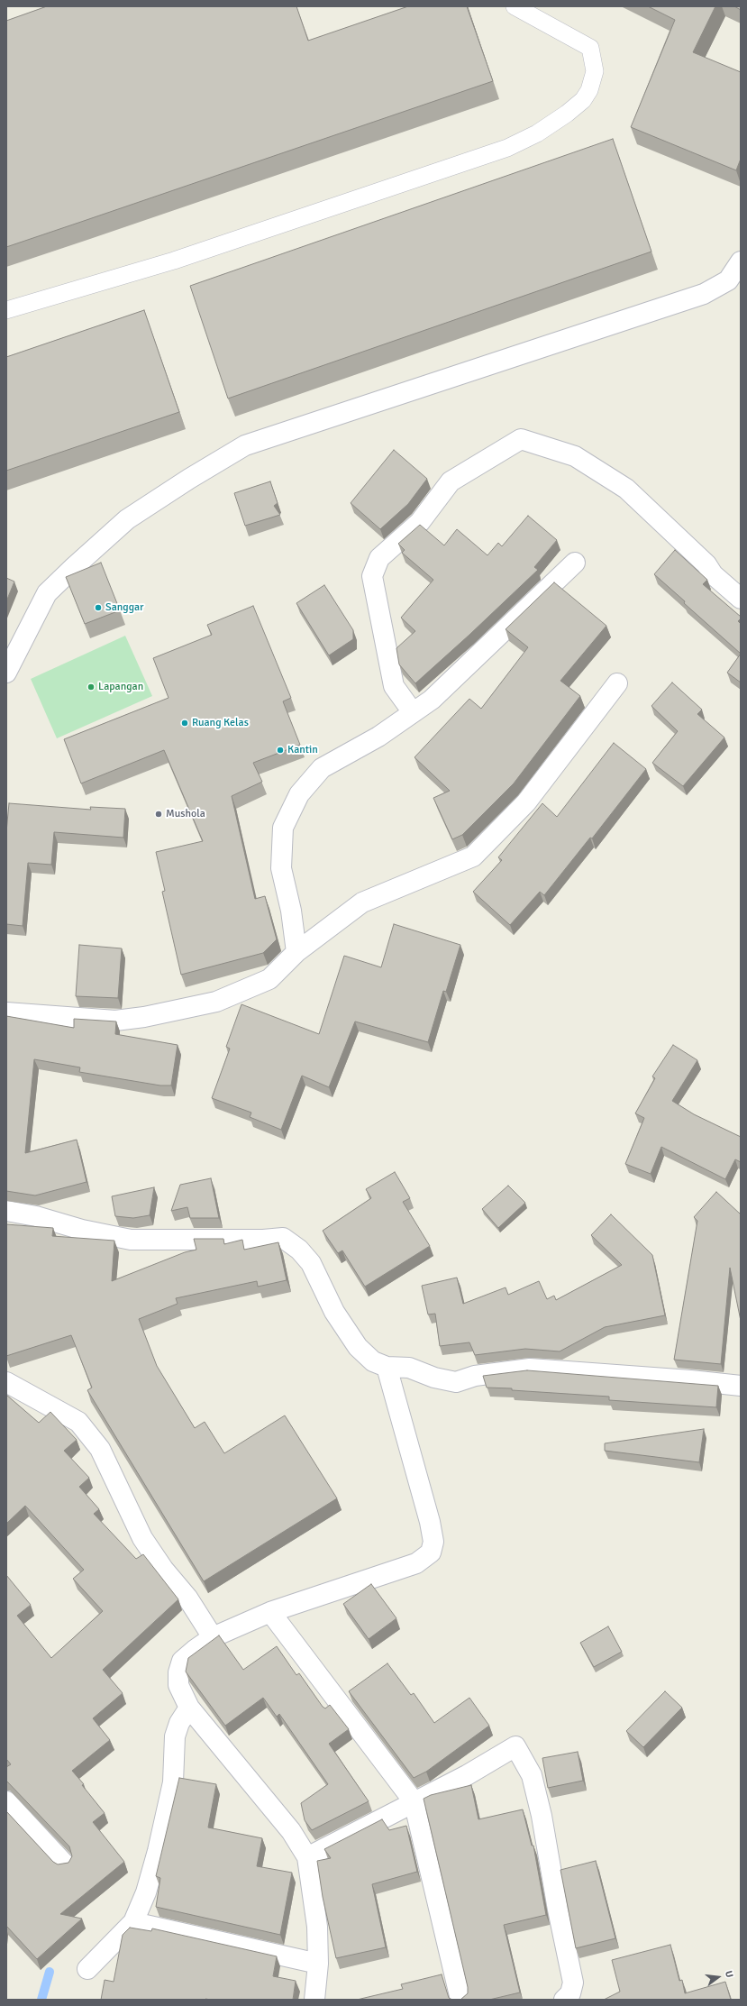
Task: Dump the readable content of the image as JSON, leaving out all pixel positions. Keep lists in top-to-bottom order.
{
  "places": [
    "Sanggar",
    "Lapangan",
    "Ruang Kelas",
    "Kantin",
    "Mushola"
  ],
  "north": "right"
}
